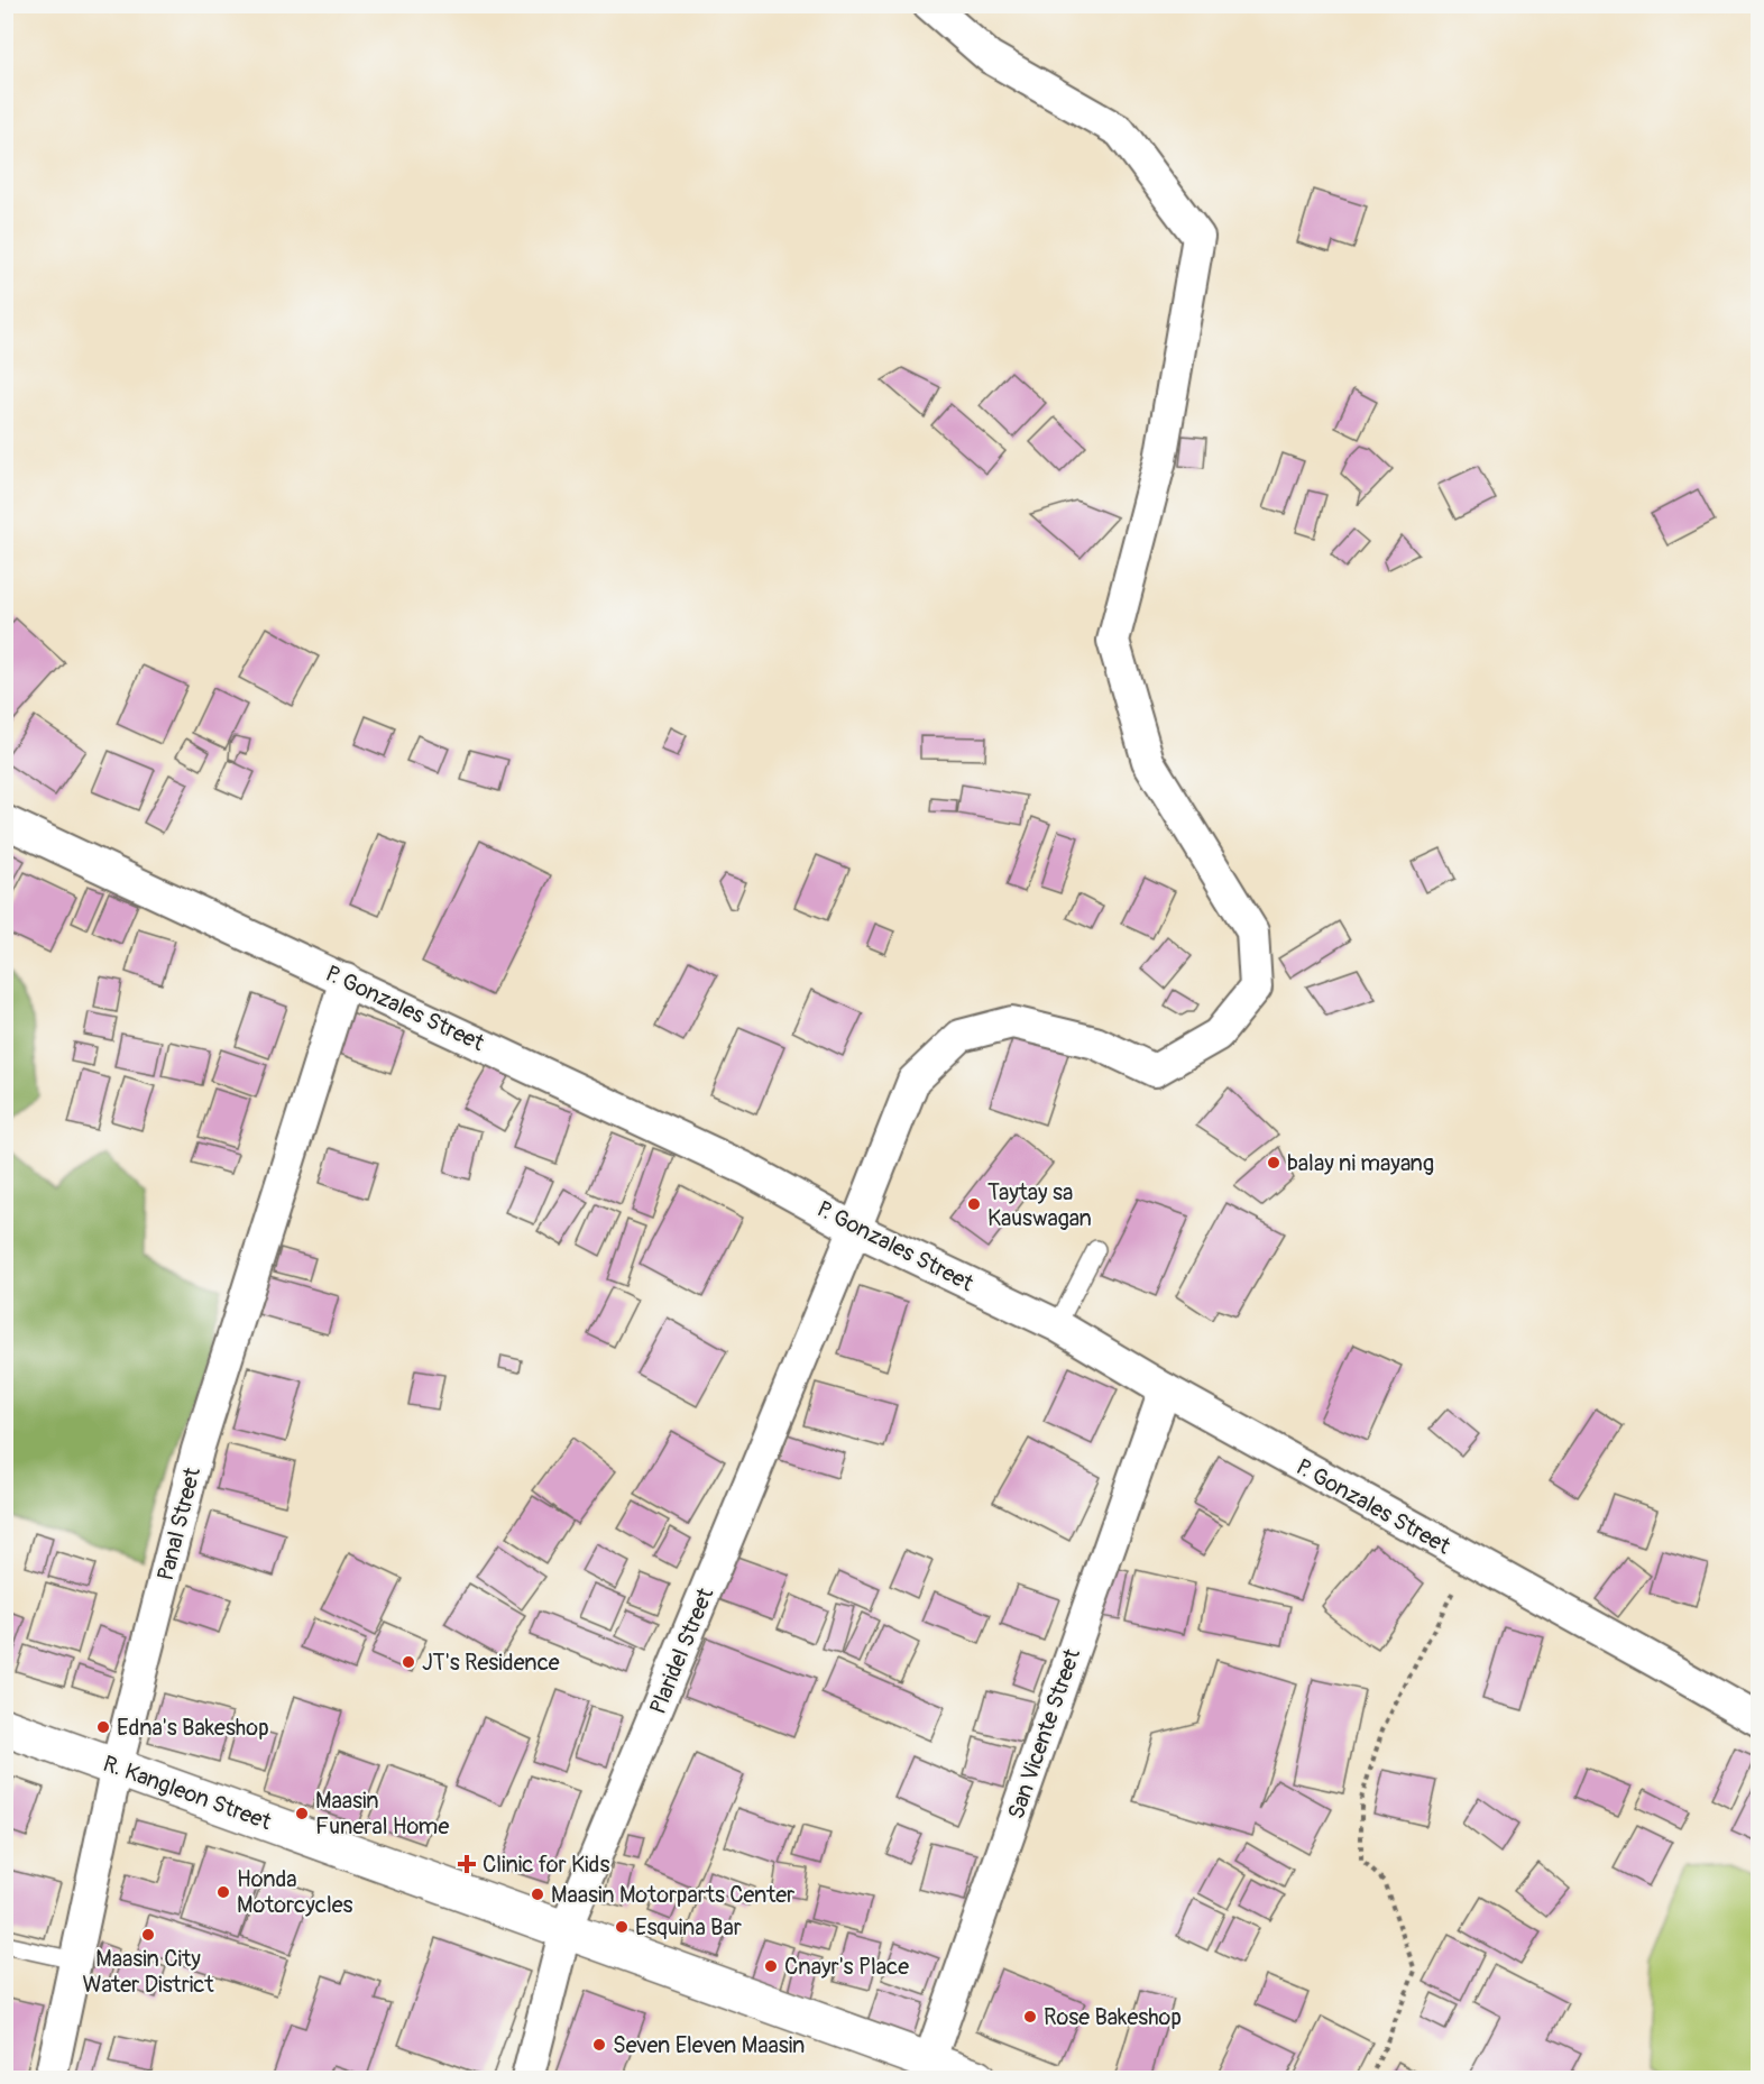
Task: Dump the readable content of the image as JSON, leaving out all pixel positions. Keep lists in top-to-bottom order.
{
  "streets": {
    "main road": ["R. Kangleon Street"],
    "street": [
      "P. Gonzales Street",
      "Panal Street",
      "Plaridel Street",
      "San Vicente Street"
    ]
  },
  "crossings": [
    ["P. Gonzales Street", "Panal Street"],
    ["P. Gonzales Street", "Plaridel Street"],
    ["P. Gonzales Street", "San Vicente Street"],
    ["Panal Street", "R. Kangleon Street"],
    ["Plaridel Street", "R. Kangleon Street"],
    ["San Vicente Street", "R. Kangleon Street"]
  ],
  "places": {
    "other": [
      "balay ni mayang",
      "Taytay sa Kauswagan",
      "JT's Residence",
      "Edna's Bakeshop",
      "Maasin Funeral Home",
      "Honda Motorcycles",
      "Maasin Motorparts Center",
      "Esquina Bar",
      "Maasin City Water District",
      "Cnayr's Place",
      "Rose Bakeshop",
      "Seven Eleven Maasin"
    ],
    "health": ["Clinic for Kids"]
  }
}
